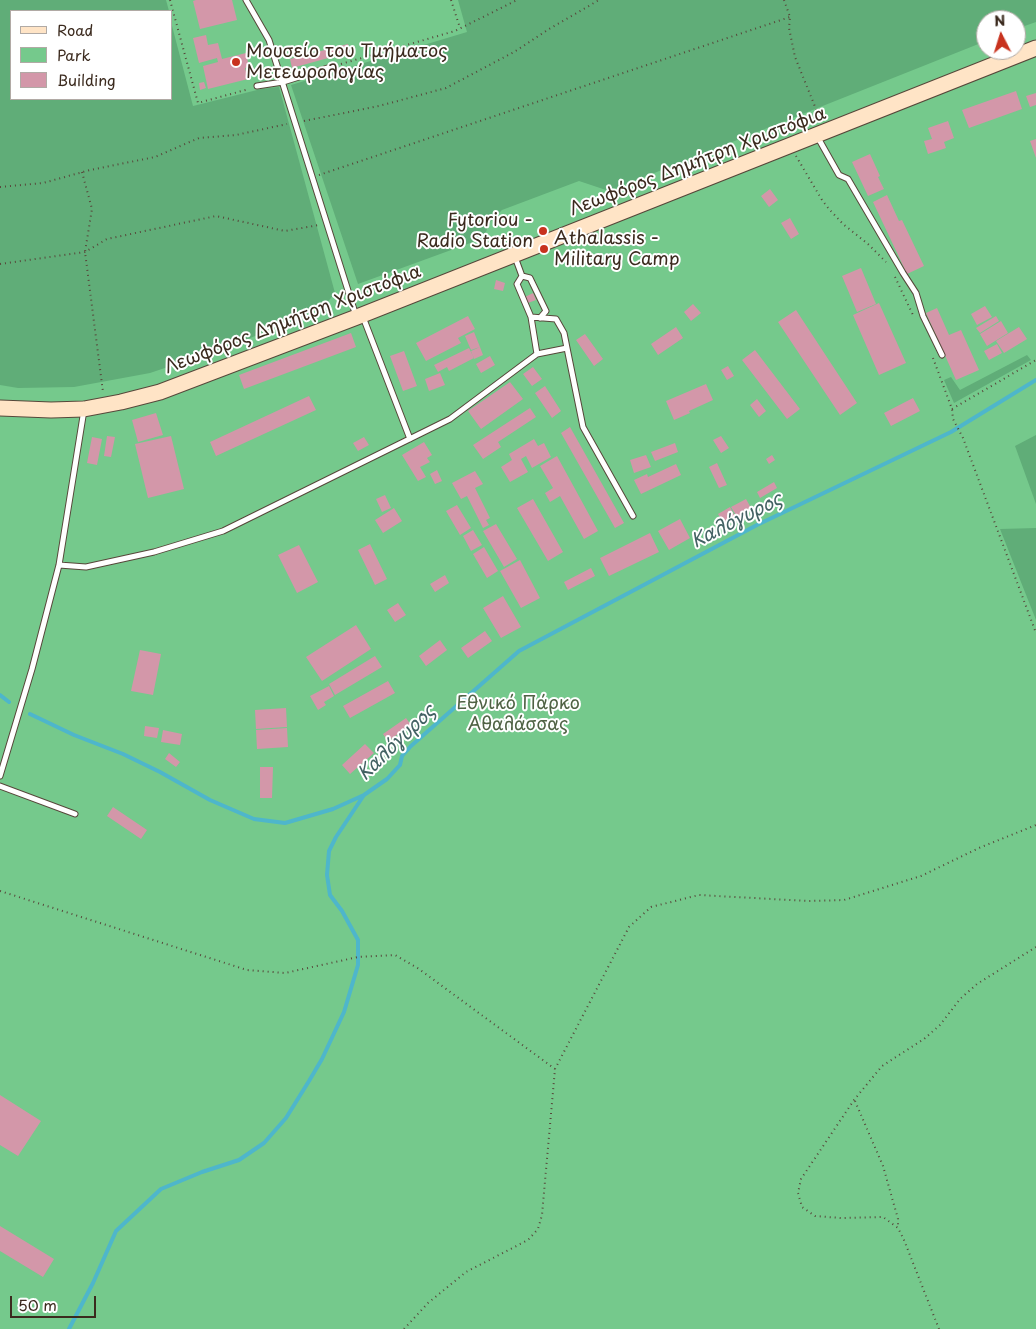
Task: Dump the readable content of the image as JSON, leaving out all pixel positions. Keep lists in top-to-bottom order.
{
  "streets": {
    "main road": ["Λεωφόρος Δημήτρη Χριστόφια"]
  },
  "water": ["Καλόγυρος"],
  "parks": ["Εθνικό Πάρκο Αθαλάσσας"],
  "places": ["Μουσείο του Τμήματος Μετεωρολογίας", "Fytoriou - Radio Station", "Athalassis - Military Camp"],
  "legend": ["Road", "Park", "Building"],
  "scale_bar": "50 m",
  "north": "top"
}
